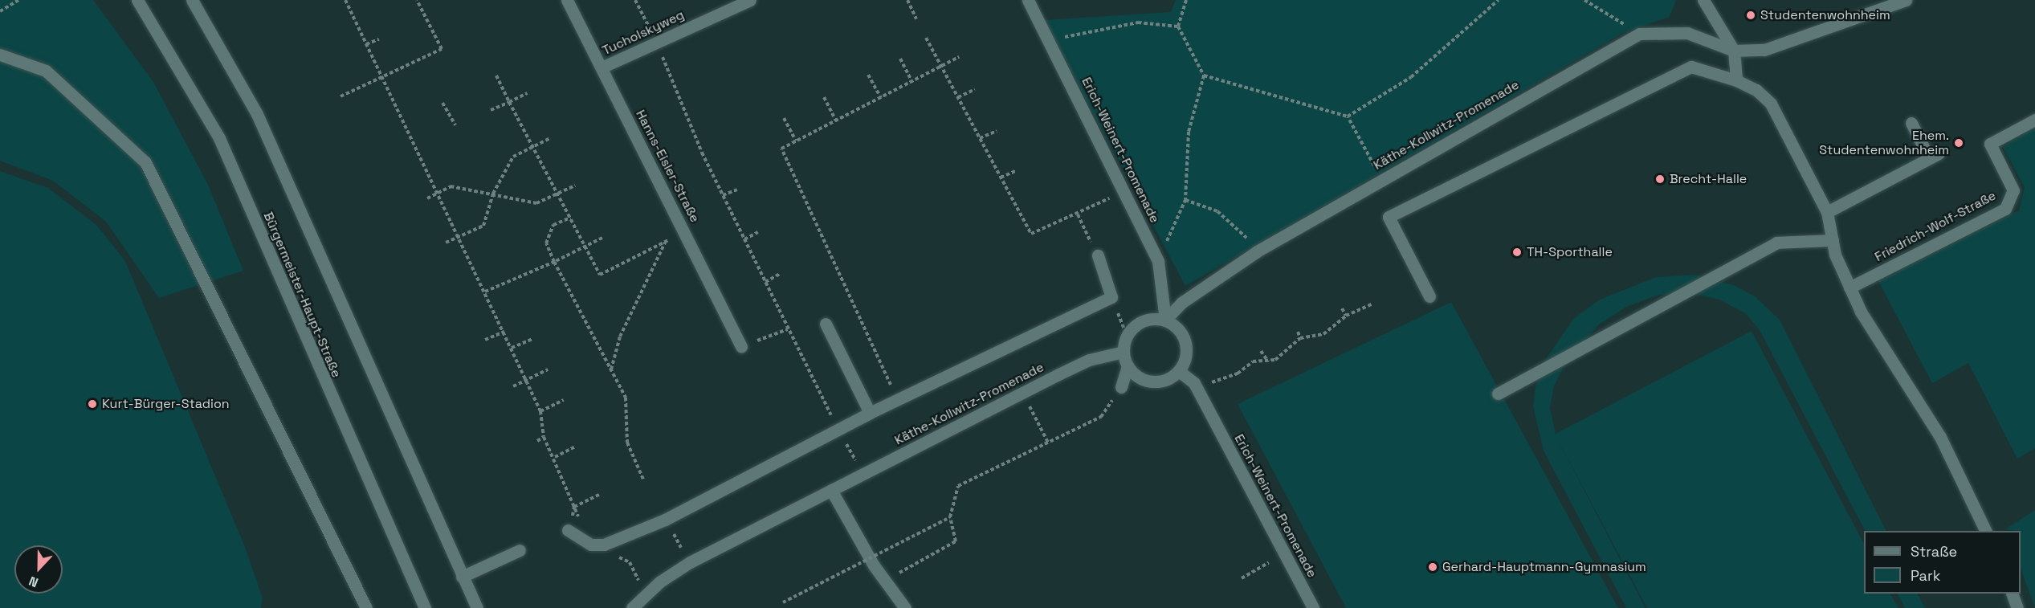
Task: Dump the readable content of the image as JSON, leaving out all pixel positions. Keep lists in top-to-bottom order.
{
  "streets": {
    "street": [
      "Tucholskyweg",
      "Käthe-Kollwitz-Promenade",
      "Erich-Weinert-Promenade",
      "Hanns-Eisler-Straße",
      "Friedrich-Wolf-Straße",
      "Bürgermeister-Haupt-Straße"
    ]
  },
  "crossings": [
    ["Tucholskyweg", "Hanns-Eisler-Straße"],
    ["Käthe-Kollwitz-Promenade", "Erich-Weinert-Promenade"]
  ],
  "places": [
    "Studentenwohnheim",
    "Ehem. Studentenwohnheim",
    "Brecht-Halle",
    "TH-Sporthalle",
    "Kurt-Bürger-Stadion",
    "Gerhard-Hauptmann-Gymnasium"
  ],
  "legend": ["Straße", "Park"],
  "north": "bottom"
}
